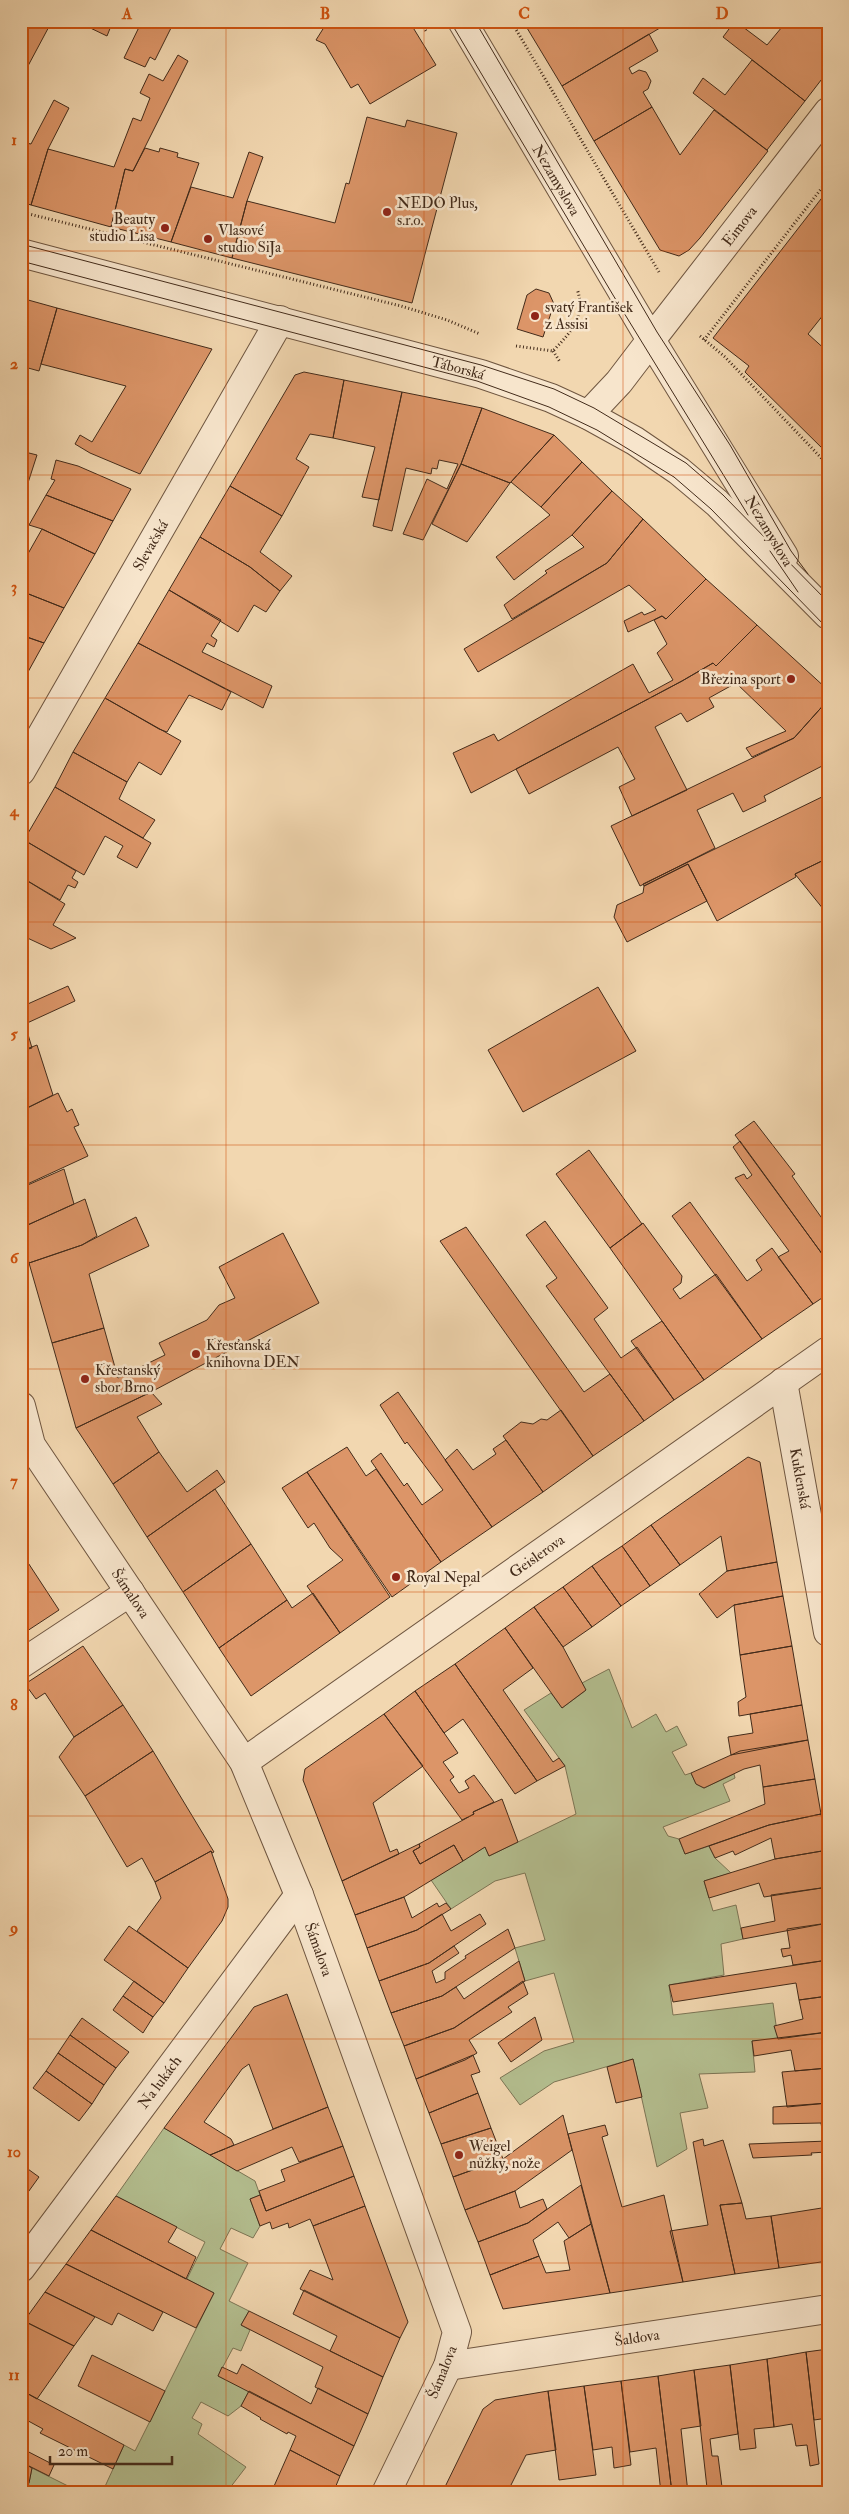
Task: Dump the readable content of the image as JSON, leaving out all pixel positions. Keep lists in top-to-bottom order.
{
  "streets": {
    "street": [
      "Nezamyslova",
      "Eimova",
      "Táborská",
      "Slevačská",
      "Kuklenská",
      "Geislerova",
      "Šámalova",
      "Na lukách",
      "Šaldova"
    ]
  },
  "crossings": [
    ["Nezamyslova", "Eimova"],
    ["Nezamyslova", "Táborská"],
    ["Táborská", "Slevačská"],
    ["Kuklenská", "Geislerova"],
    ["Geislerova", "Šámalova"],
    ["Šámalova", "Na lukách"],
    ["Šámalova", "Šaldova"]
  ],
  "places": [
    "NEDO Plus, s.r.o.",
    "Beauty studio Lisa",
    "Vlasové studio SiJa",
    "svatý František z Assisi",
    "Březina sport",
    "Křesťanská knihovna DEN",
    "Křestanský sbor Brno",
    "Royal Nepal",
    "Weigel nůžky, nože"
  ],
  "scale_bar": "20 m",
  "grid": {
    "columns": [
      "A",
      "B",
      "C",
      "D"
    ],
    "rows": [
      "1",
      "2",
      "3",
      "4",
      "5",
      "6",
      "7",
      "8",
      "9",
      "10",
      "11"
    ]
  }
}
